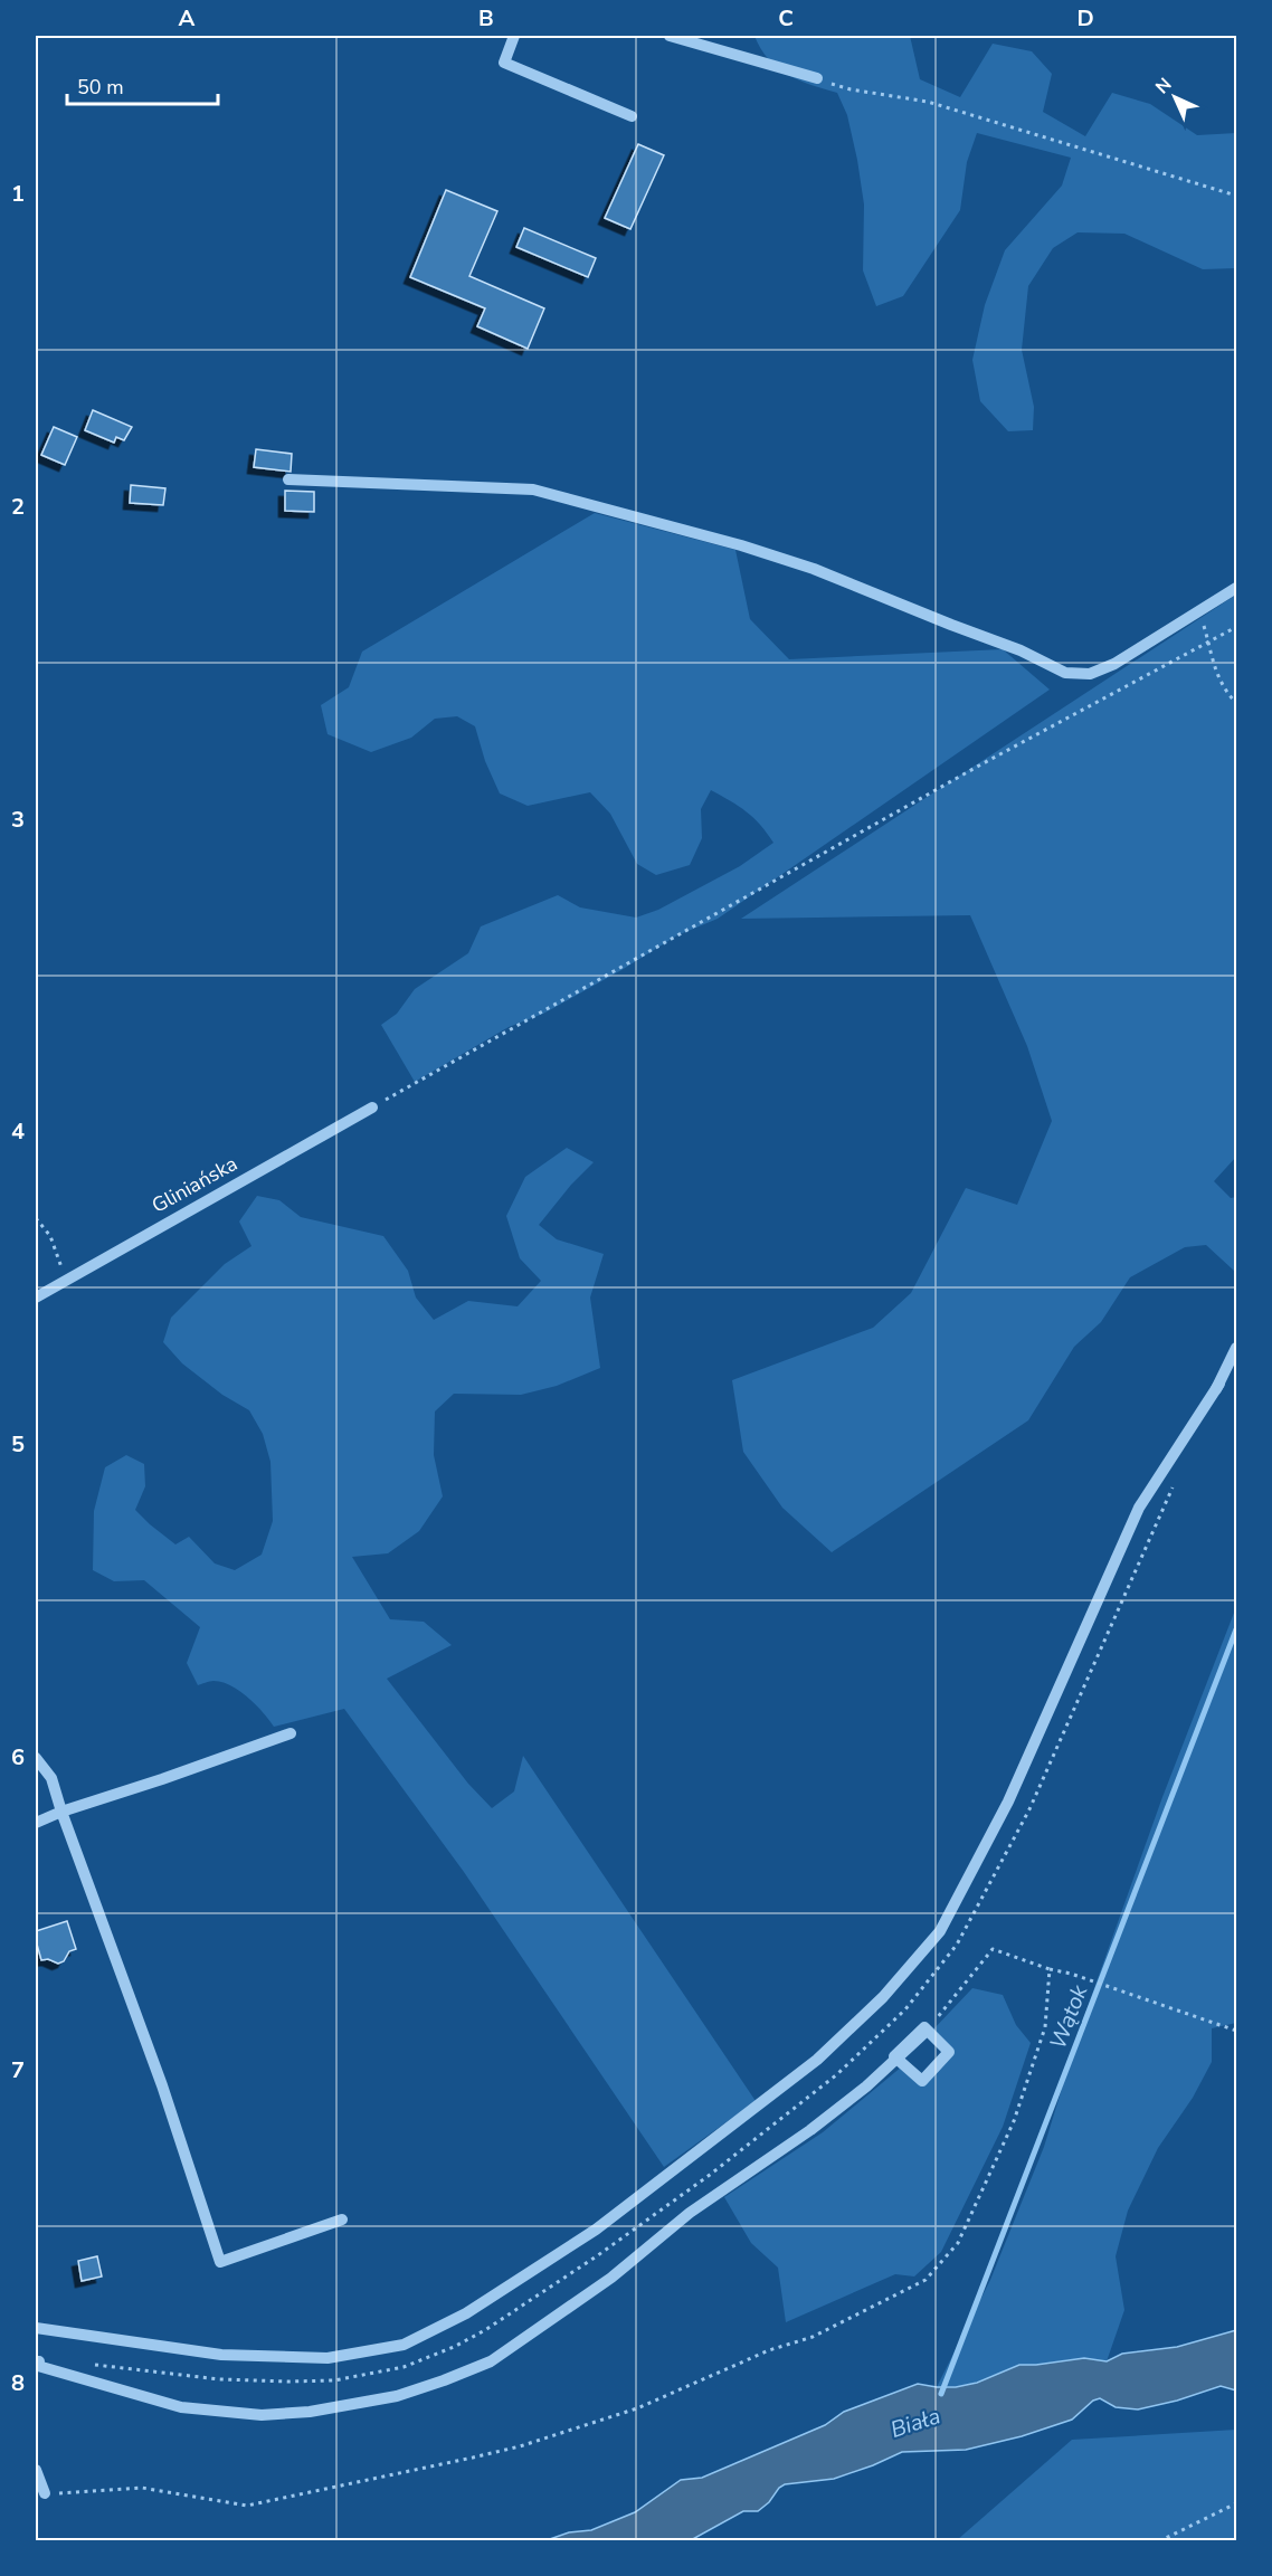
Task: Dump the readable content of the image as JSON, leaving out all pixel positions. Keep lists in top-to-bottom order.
{
  "streets": {
    "street": ["Gliniańska"]
  },
  "water": ["Wątok", "Biała"],
  "scale_bar": "50 m",
  "north": "top left",
  "grid": {
    "columns": [
      "A",
      "B",
      "C",
      "D"
    ],
    "rows": [
      "1",
      "2",
      "3",
      "4",
      "5",
      "6",
      "7",
      "8"
    ]
  }
}
